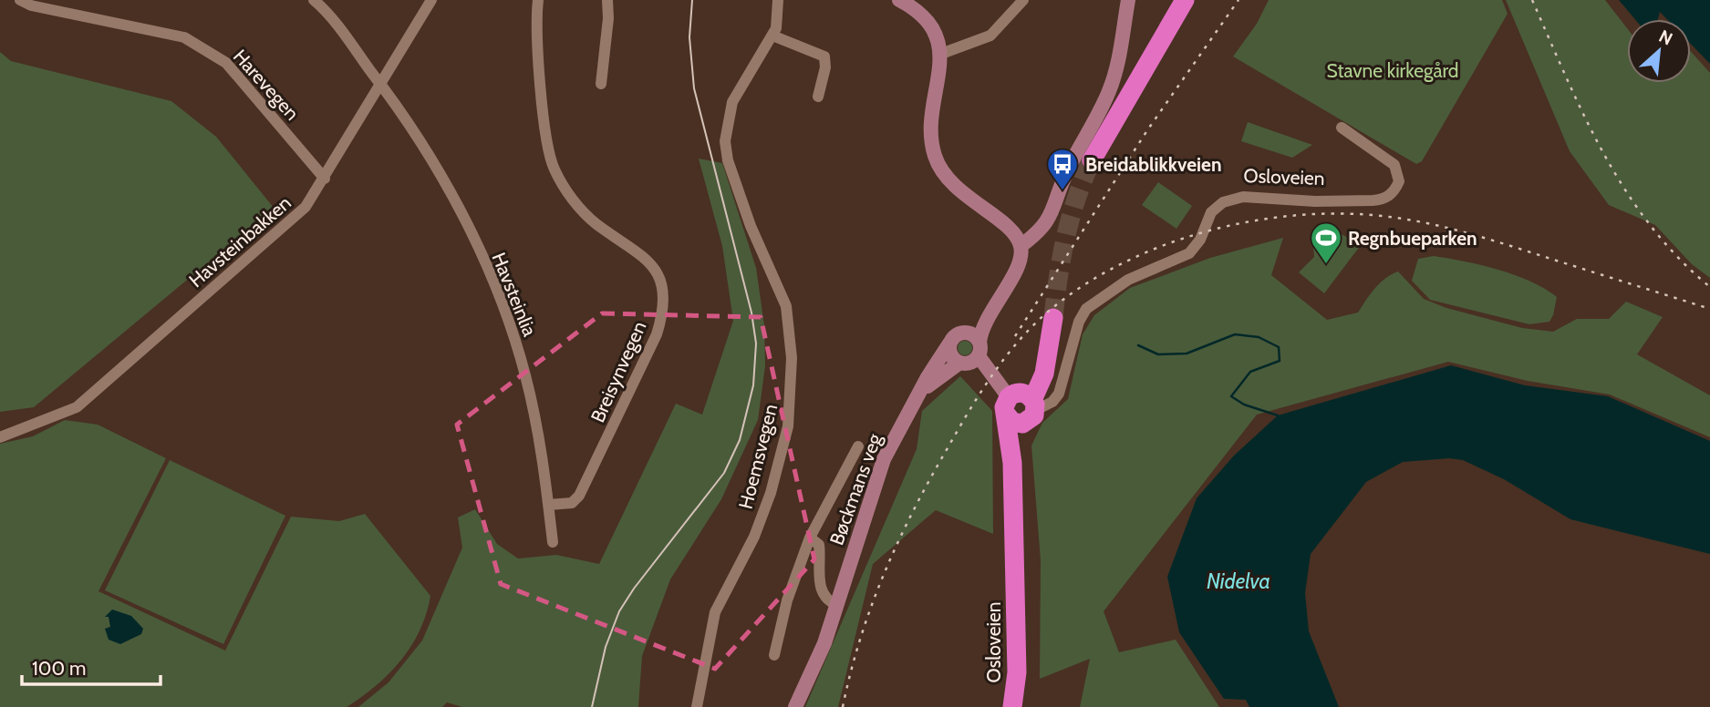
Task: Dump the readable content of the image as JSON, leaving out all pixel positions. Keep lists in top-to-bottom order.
{
  "streets": {
    "highway": ["Osloveien"],
    "street": [
      "Harevegen",
      "Havsteinbakken",
      "Havsteinlia",
      "Breisynvegen",
      "Hoemsvegen",
      "Bøckmans veg"
    ]
  },
  "crossings": [
    ["Harevegen", "Havsteinbakken"],
    ["Havsteinbakken", "Havsteinlia"],
    ["Havsteinlia", "Breisynvegen"]
  ],
  "water": ["Nidelva"],
  "parks": ["Stavne kirkegård"],
  "places": {
    "bus stop": ["Breidablikkveien"],
    "sports": ["Regnbueparken"]
  },
  "scale_bar": "100 m",
  "north": "top right"
}
